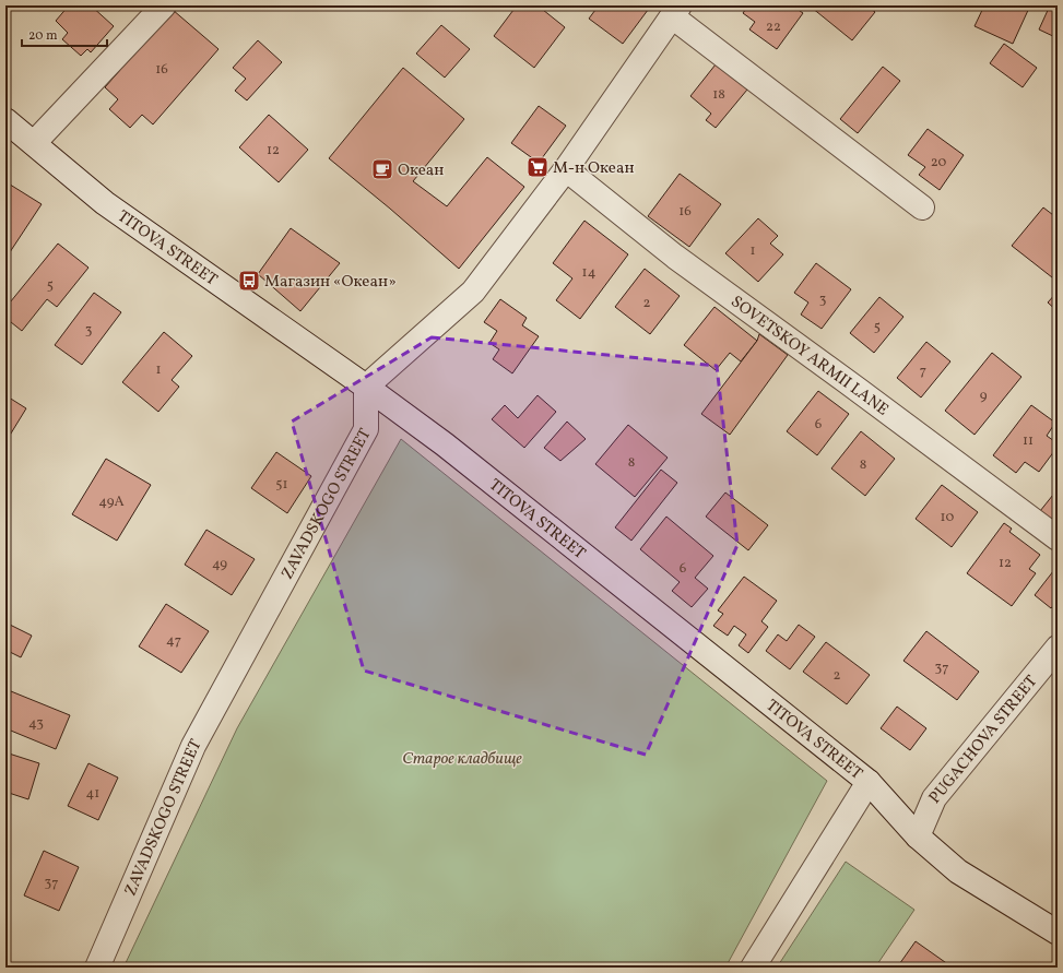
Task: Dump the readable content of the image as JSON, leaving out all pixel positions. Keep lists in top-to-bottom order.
{
  "streets": {
    "street": [
      "TITOVA STREET",
      "SOVETSKOY ARMII LANE",
      "ZAVADSKOGO STREET",
      "PUGACHOVA STREET"
    ]
  },
  "crossings": [
    ["TITOVA STREET", "ZAVADSKOGO STREET"],
    ["TITOVA STREET", "PUGACHOVA STREET"]
  ],
  "parks": ["Старое кладбище"],
  "places": {
    "supermarket": ["М-н Океан"],
    "cafe": ["Океан"],
    "bus stop": ["Магазин «Океан»"]
  },
  "house_numbers": [
    "22",
    "16",
    "18",
    "12",
    "20",
    "16",
    "1",
    "14",
    "5",
    "3",
    "2",
    "5",
    "3",
    "1",
    "7",
    "9",
    "6",
    "11",
    "8",
    "8",
    "51",
    "49А",
    "10",
    "12",
    "49",
    "6",
    "47",
    "37",
    "2",
    "43",
    "41",
    "37"
  ],
  "scale_bar": "20 m"
}
